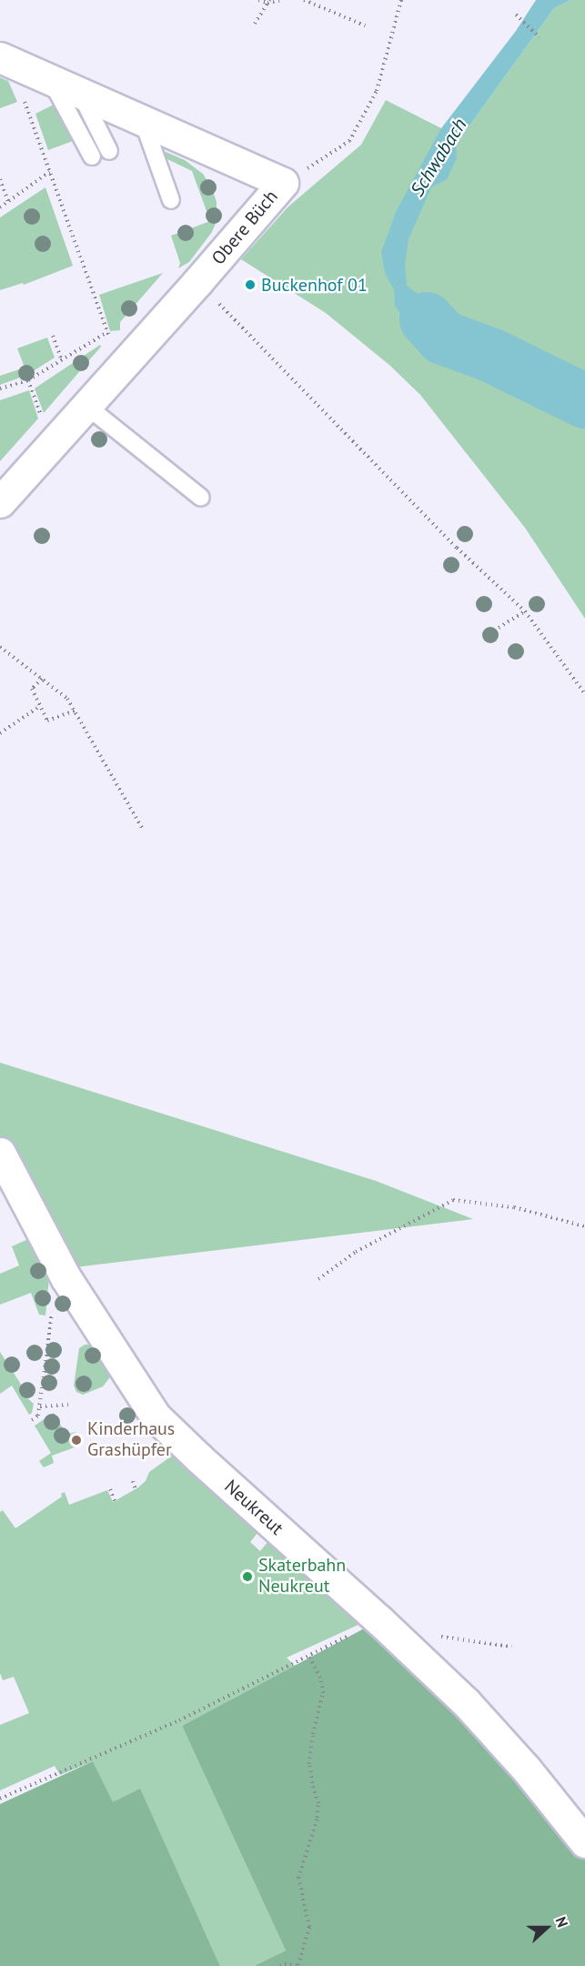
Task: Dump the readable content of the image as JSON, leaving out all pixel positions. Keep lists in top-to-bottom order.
{
  "streets": {
    "street": ["Obere Büch", "Neukreut"]
  },
  "water": ["Schwabach"],
  "places": ["Buckenhof 01", "Kinderhaus Grashüpfer", "Skaterbahn Neukreut"],
  "north": "right"
}
